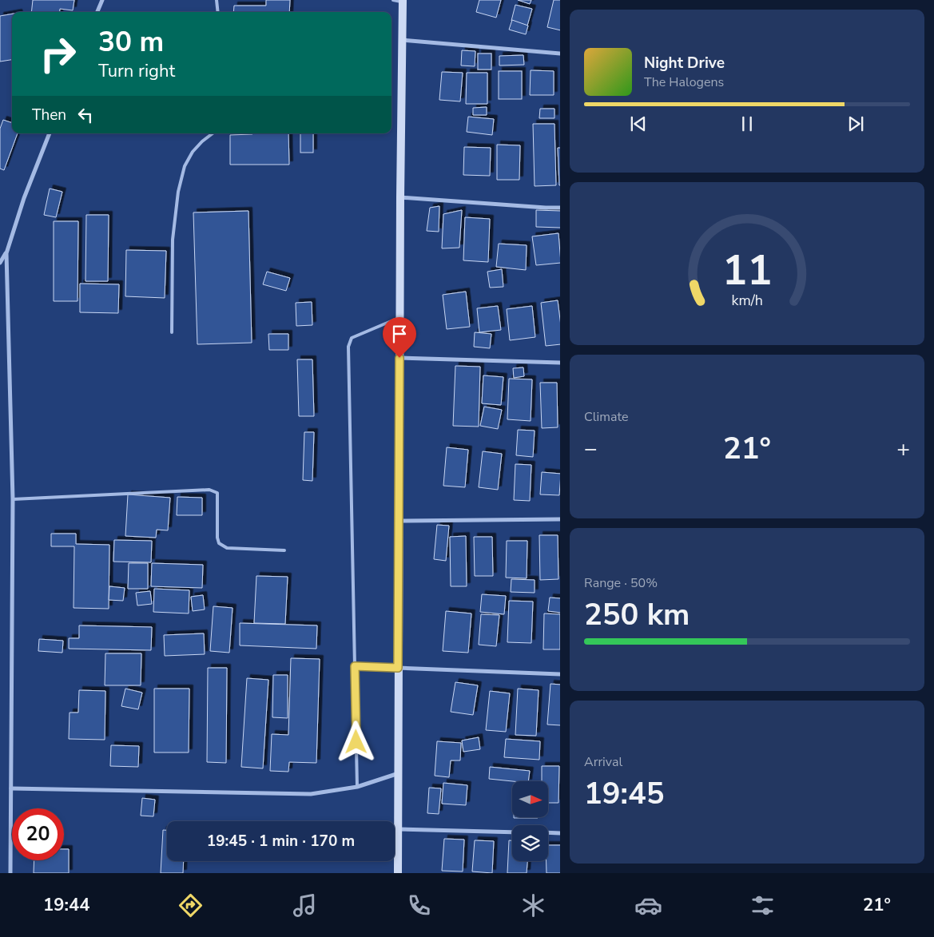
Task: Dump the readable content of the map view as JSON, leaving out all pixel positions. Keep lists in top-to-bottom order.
{
  "north": "right",
  "page": {
    "turn": ["30 m", "Turn right"],
    "song": ["Night Drive", "The Halogens"],
    "then": "Then",
    "tile": [
      "Climate",
      ["Range · 50%", "250 km"],
      ["Arrival", "19:45"]
    ],
    "heat": ["−", "21°", "+"],
    "limit": "20",
    "trip": "19:45 · 1 min · 170 m",
    "tabs": ["19:44", "21°"],
    "gauge": ["11", "km/h"]
  }
}
